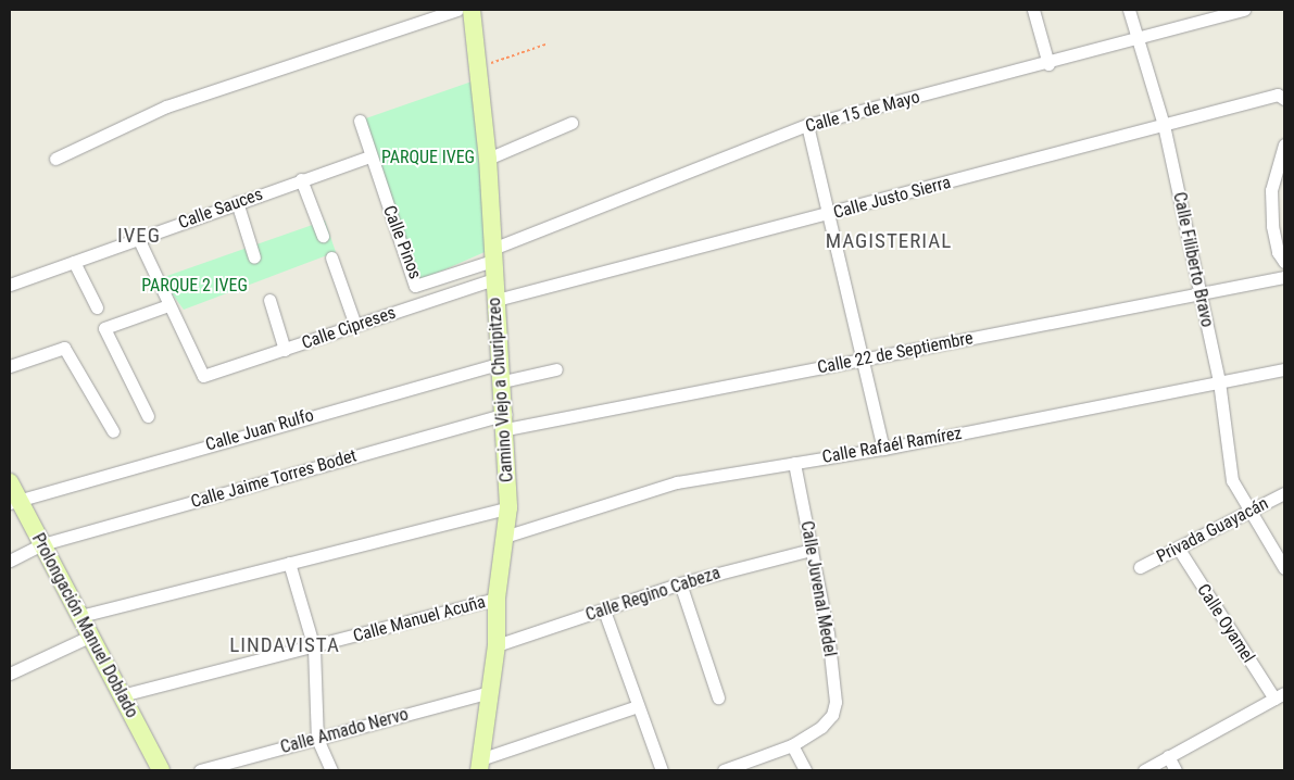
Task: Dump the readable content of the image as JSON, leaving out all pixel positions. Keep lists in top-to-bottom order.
{
  "streets": {
    "street": [
      "Calle 15 de Mayo",
      "Calle Justo Sierra",
      "Calle Sauces",
      "Calle Pinos",
      "Calle Filiberto Bravo",
      "Calle Cipreses",
      "Calle 22 de Septiembre",
      "Camino Viejo a Churipitzeo",
      "Calle Juan Rulfo",
      "Calle Rafaél Ramírez",
      "Calle Jaime Torres Bodet",
      "Privada Guayacán",
      "Calle Juvenal Medel",
      "Calle Regino Cabeza",
      "Calle Manuel Acuña",
      "Calle Oyamel",
      "Prolongación Manuel Doblado",
      "Calle Amado Nervo"
    ]
  },
  "crossings": [
    ["Calle 15 de Mayo", "Calle Pinos"],
    ["Calle 15 de Mayo", "Calle Filiberto Bravo"],
    ["Calle 15 de Mayo", "Camino Viejo a Churipitzeo"],
    ["Calle Justo Sierra", "Calle Filiberto Bravo"],
    ["Calle Justo Sierra", "Camino Viejo a Churipitzeo"],
    ["Calle Sauces", "Calle Pinos"],
    ["Calle Pinos", "Camino Viejo a Churipitzeo"],
    ["Calle Filiberto Bravo", "Calle 22 de Septiembre"],
    ["Calle Filiberto Bravo", "Calle Rafaél Ramírez"],
    ["Calle Filiberto Bravo", "Privada Guayacán"],
    ["Calle Cipreses", "Camino Viejo a Churipitzeo"],
    ["Calle 22 de Septiembre", "Camino Viejo a Churipitzeo"],
    ["Calle 22 de Septiembre", "Calle Jaime Torres Bodet"],
    ["Camino Viejo a Churipitzeo", "Calle Juan Rulfo"],
    ["Camino Viejo a Churipitzeo", "Calle Rafaél Ramírez"],
    ["Camino Viejo a Churipitzeo", "Calle Jaime Torres Bodet"],
    ["Camino Viejo a Churipitzeo", "Calle Regino Cabeza"],
    ["Camino Viejo a Churipitzeo", "Calle Manuel Acuña"],
    ["Camino Viejo a Churipitzeo", "Calle Amado Nervo"],
    ["Calle Juan Rulfo", "Prolongación Manuel Doblado"],
    ["Calle Rafaél Ramírez", "Calle Juvenal Medel"],
    ["Calle Jaime Torres Bodet", "Prolongación Manuel Doblado"],
    ["Privada Guayacán", "Calle Oyamel"],
    ["Calle Juvenal Medel", "Calle Regino Cabeza"],
    ["Calle Manuel Acuña", "Prolongación Manuel Doblado"]
  ],
  "districts": ["IVEG", "MAGISTERIAL", "LINDAVISTA"],
  "parks": ["PARQUE IVEG", "PARQUE 2 IVEG"]
}
